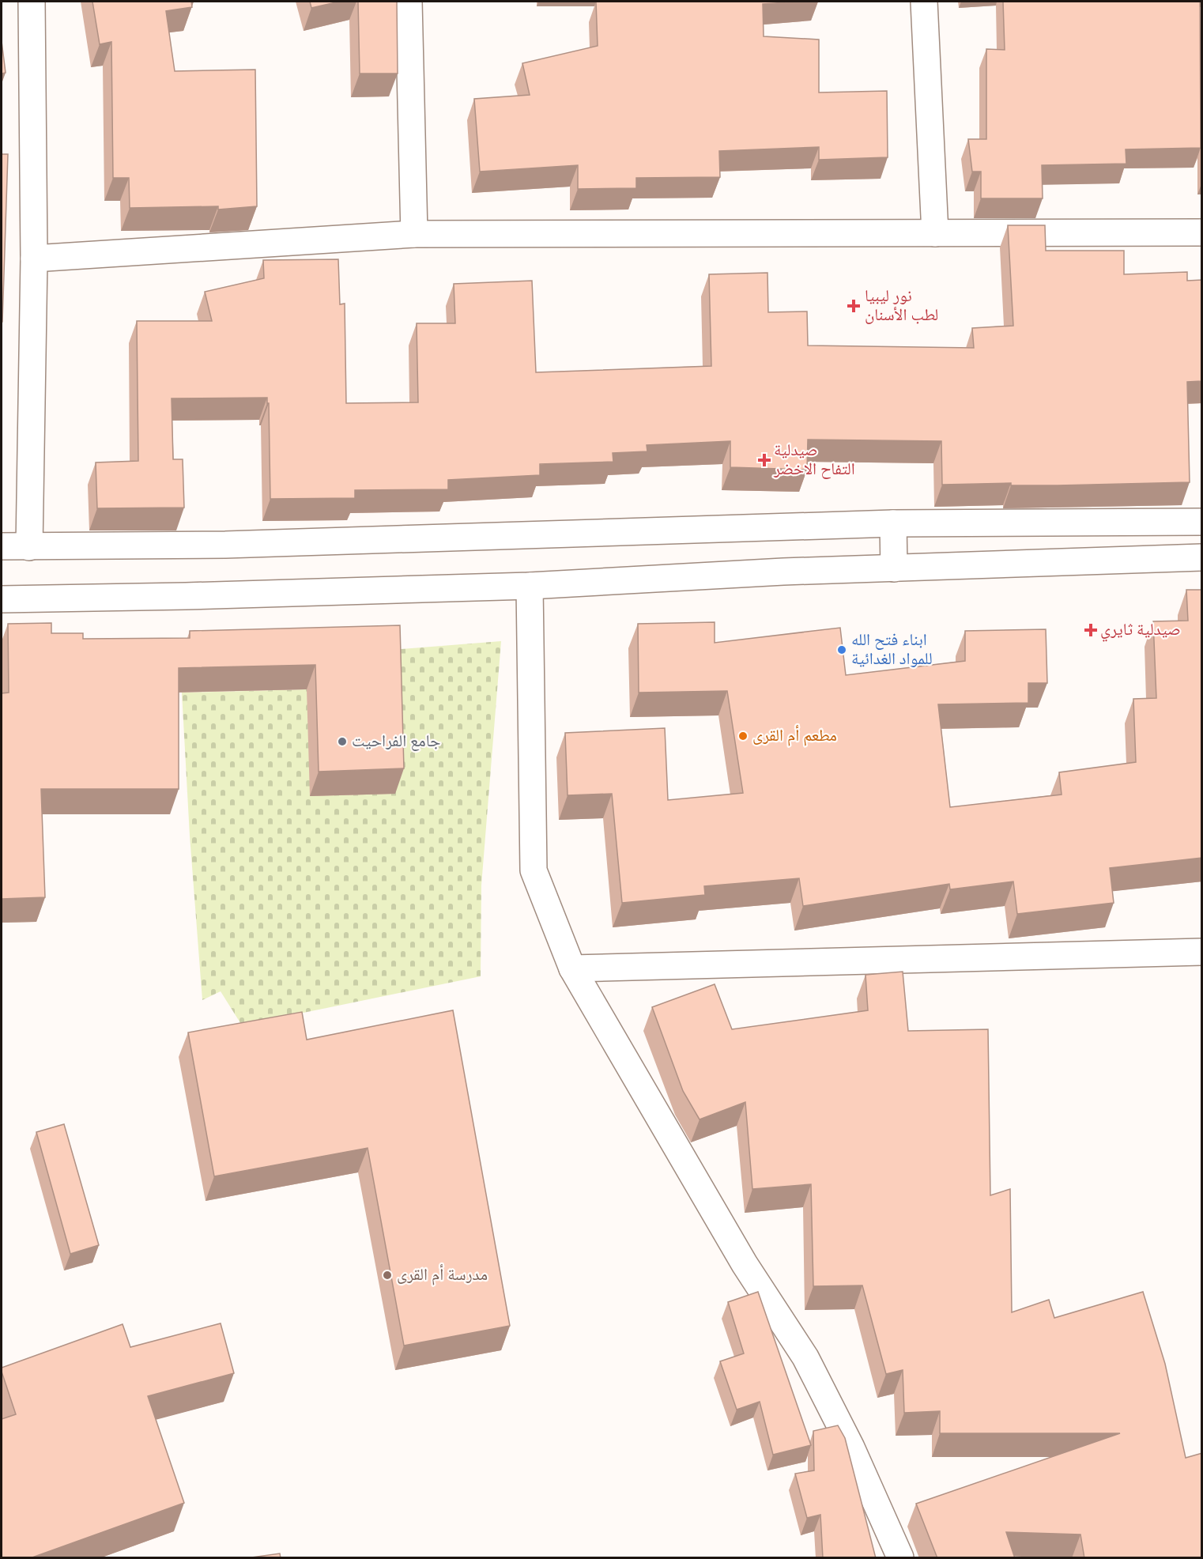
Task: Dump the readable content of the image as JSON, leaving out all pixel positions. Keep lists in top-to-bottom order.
{
  "places": {
    "health": ["نور ليبيا لطب الأسنان", "صيدلية التفاح الاخضر", "صيدلية ثايري"],
    "other": [
      "ابناء فتح الله للمواد الغدائية",
      "مطعم أم القرى",
      "جامع الفراحيت",
      "مدرسة أم القرى"
    ]
  }
}
